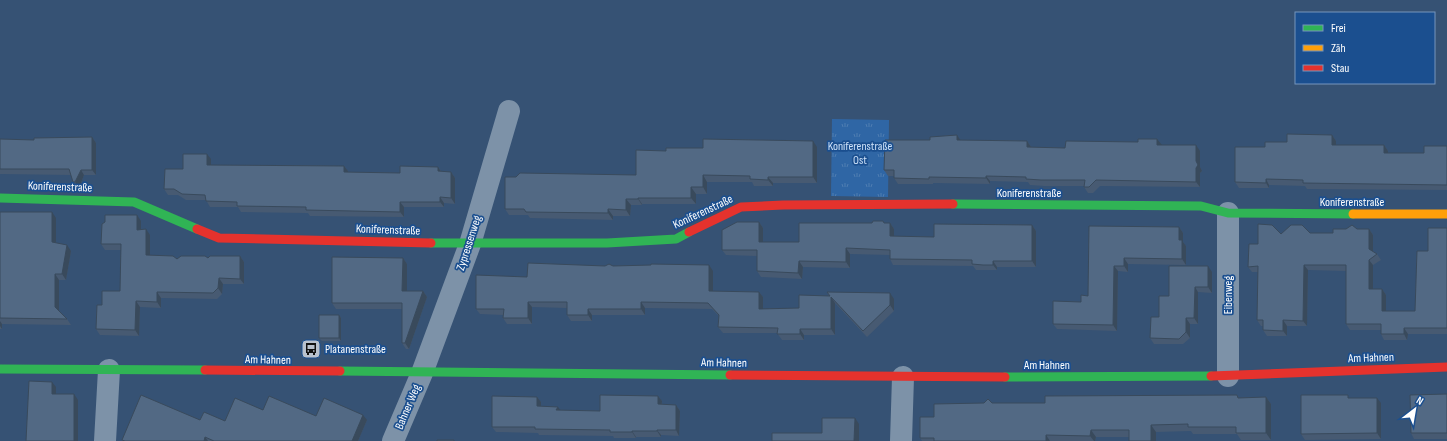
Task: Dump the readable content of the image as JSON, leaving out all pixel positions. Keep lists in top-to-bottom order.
{
  "streets": {
    "street": [
      "Koniferenstraße",
      "Zypressenweg",
      "Eibenweg",
      "Am Hahnen",
      "Bahner Weg"
    ]
  },
  "crossings": [
    ["Koniferenstraße", "Zypressenweg"],
    ["Koniferenstraße", "Eibenweg"],
    ["Zypressenweg", "Am Hahnen"],
    ["Zypressenweg", "Bahner Weg"],
    ["Eibenweg", "Am Hahnen"],
    ["Am Hahnen", "Bahner Weg"]
  ],
  "parks": ["Koniferenstraße Ost"],
  "places": {
    "bus stop": ["Platanenstraße"]
  },
  "legend": ["Frei", "Zäh", "Stau"],
  "north": "top right"
}
